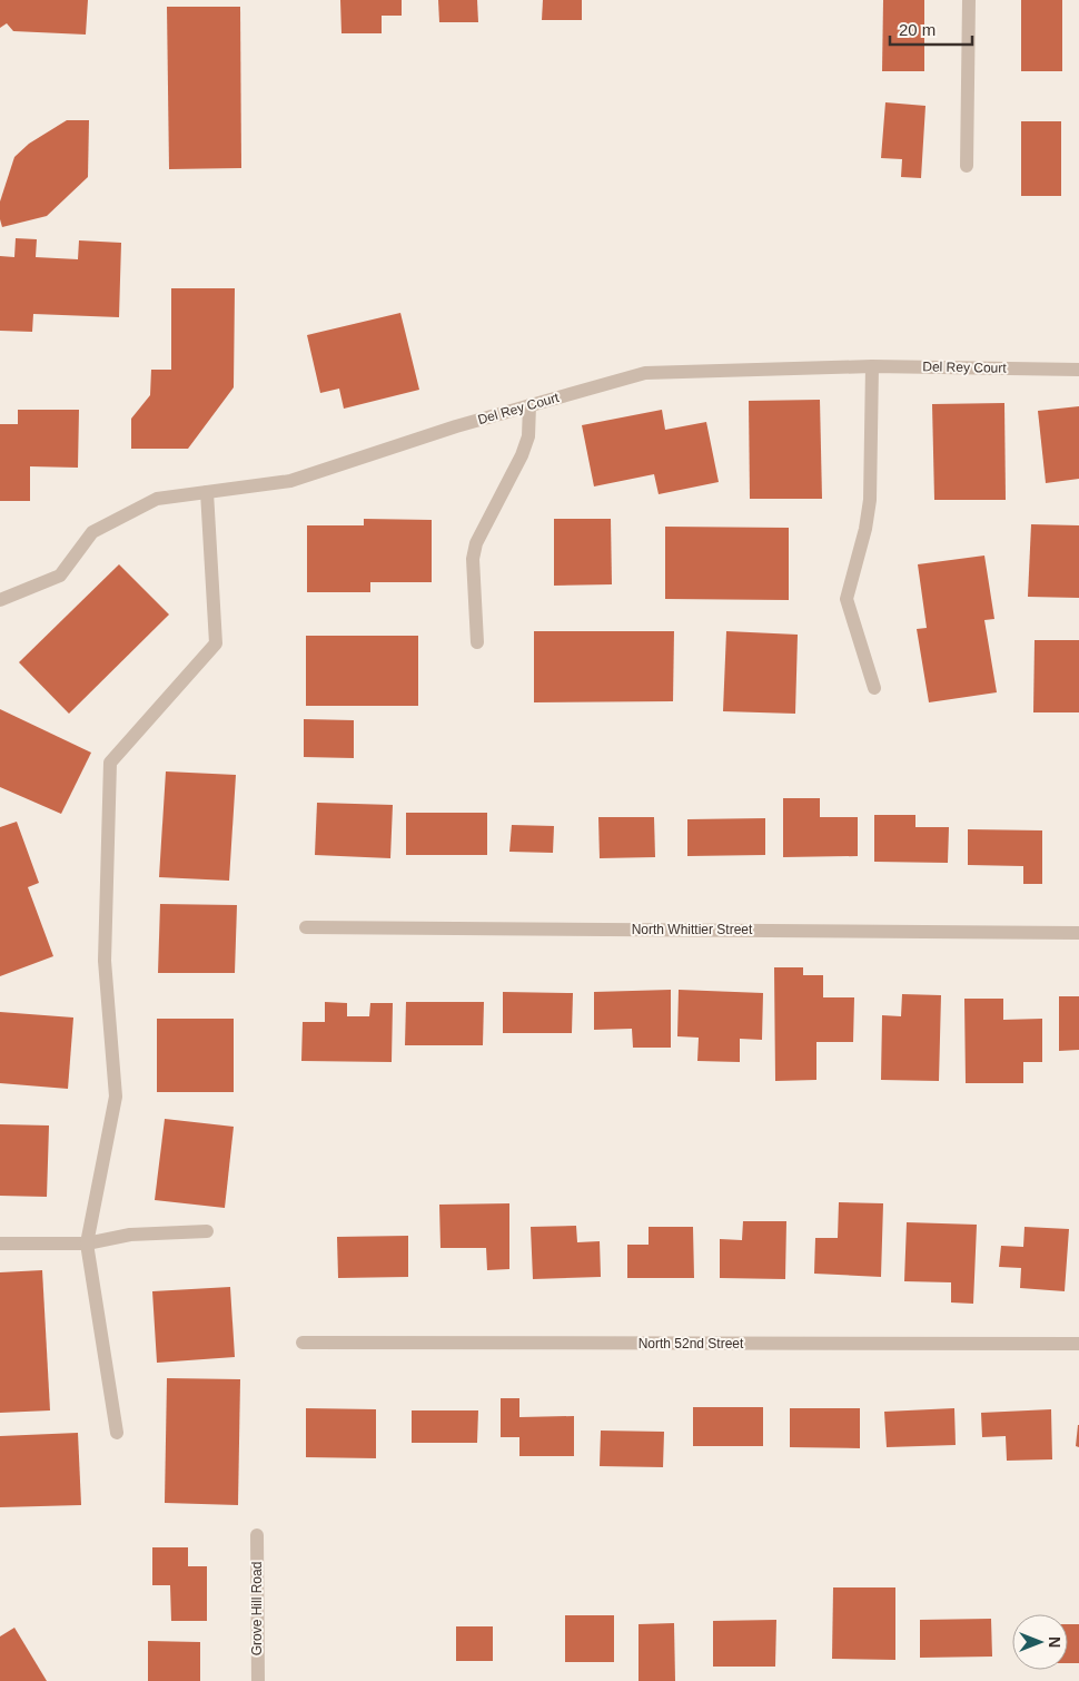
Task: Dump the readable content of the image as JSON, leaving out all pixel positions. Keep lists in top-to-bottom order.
{
  "streets": {
    "street": [
      "Del Rey Court",
      "North Whittier Street",
      "North 52nd Street",
      "Grove Hill Road"
    ]
  },
  "scale_bar": "20 m",
  "north": "right"
}
